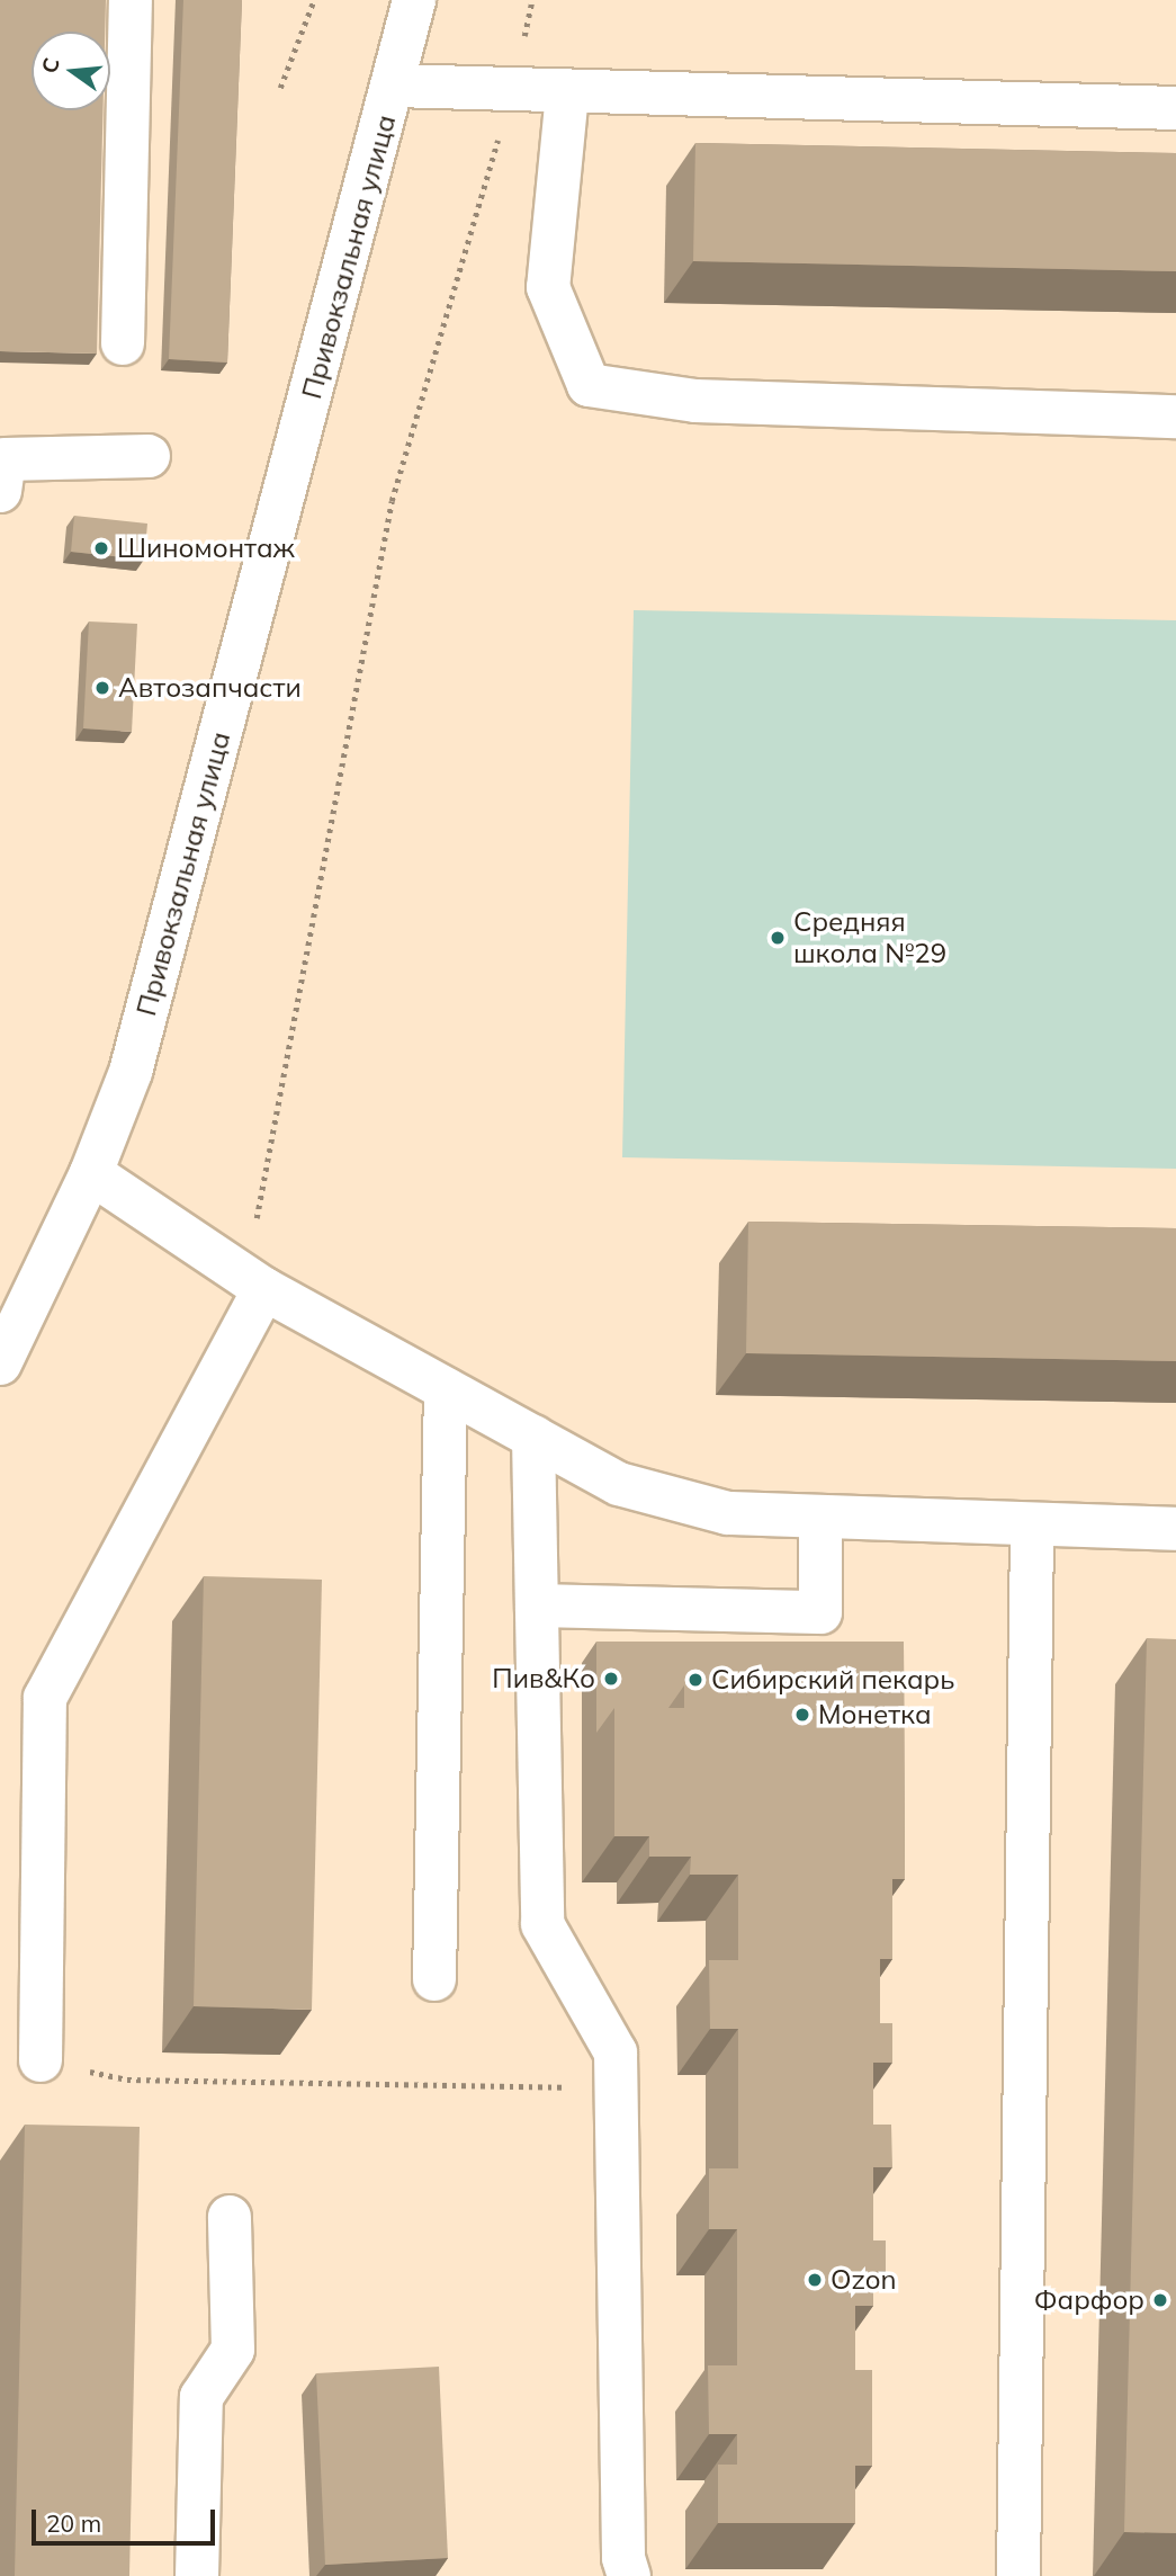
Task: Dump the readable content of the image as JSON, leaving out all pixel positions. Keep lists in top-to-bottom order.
{
  "streets": {
    "street": ["Привокзальная улица"]
  },
  "places": [
    "Шиномонтаж",
    "Автозапчасти",
    "Средняя школа №29",
    "Пив&Ко",
    "Сибирский пекарь",
    "Монетка",
    "Ozon",
    "Фарфор"
  ],
  "scale_bar": "20 m",
  "north": "left"
}
